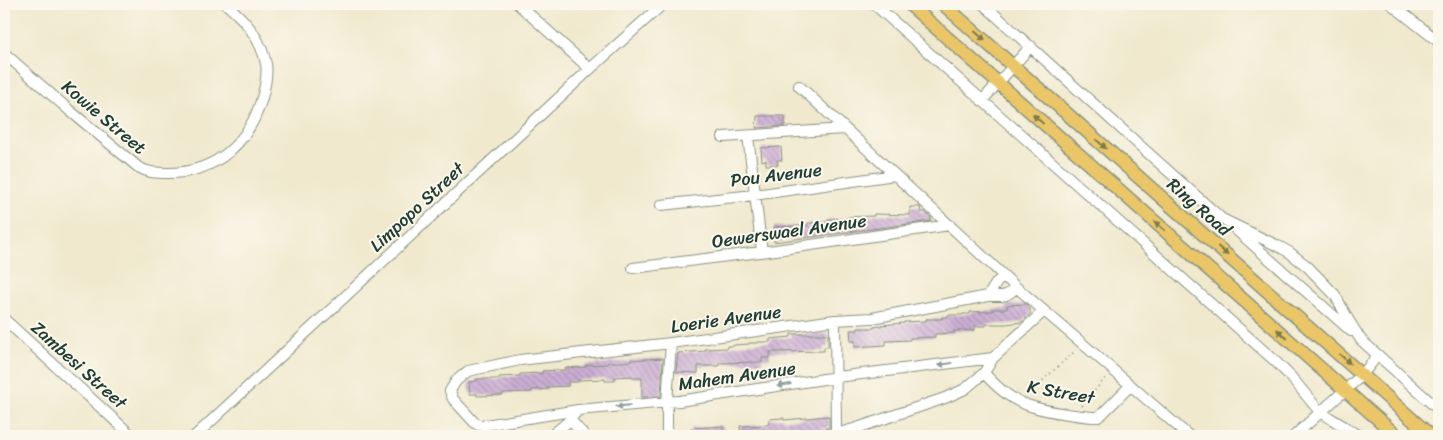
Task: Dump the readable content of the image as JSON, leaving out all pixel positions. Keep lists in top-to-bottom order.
{
  "streets": {
    "main road": ["Ring Road"],
    "street": [
      "Kowie Street",
      "Pou Avenue",
      "Limpopo Street",
      "Oewerswael Avenue",
      "Loerie Avenue",
      "Zambesi Street",
      "Mahem Avenue",
      "K Street"
    ]
  },
  "crossings": [
    ["Loerie Avenue", "Mahem Avenue"]
  ]
}
